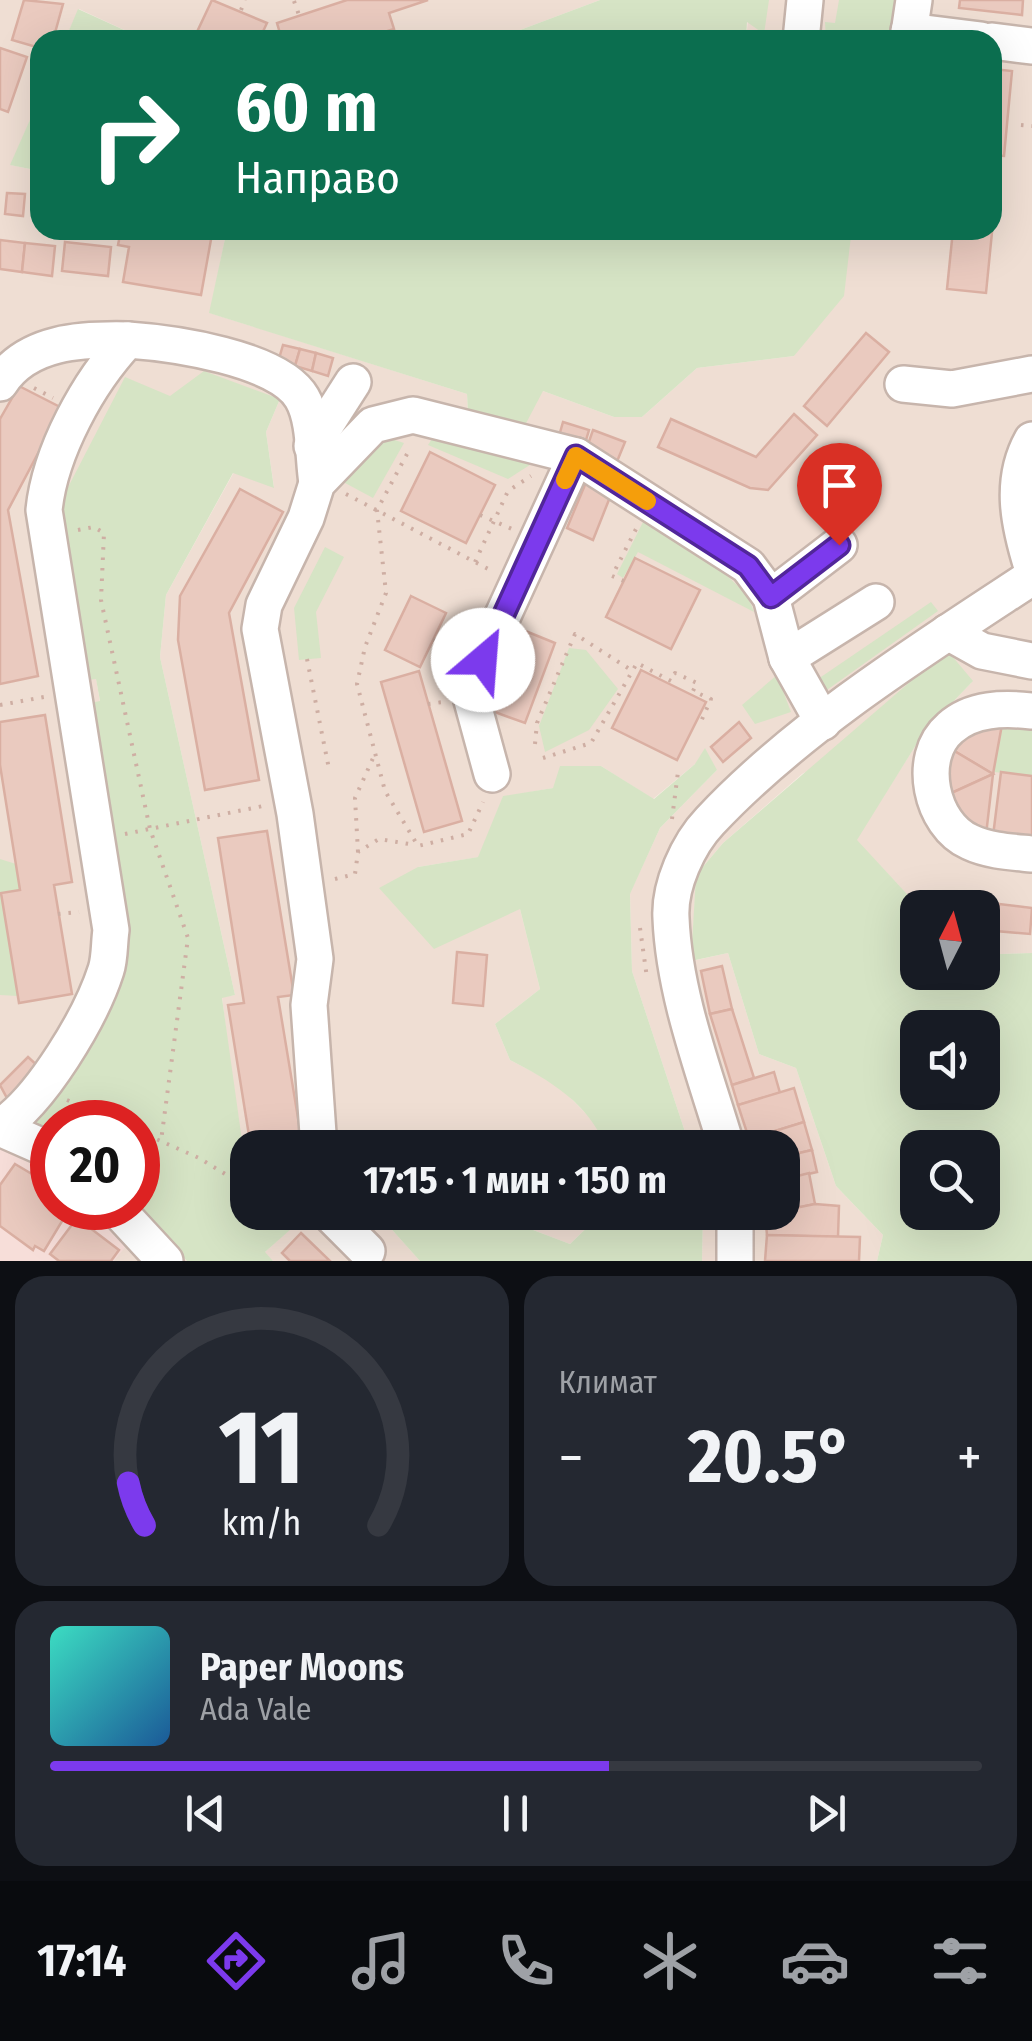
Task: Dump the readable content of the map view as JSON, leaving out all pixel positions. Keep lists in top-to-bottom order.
{
  "north": "top",
  "page": {
    "turn": ["60 m", "Направо"],
    "limit": "20",
    "trip": "17:15 · 1 мин · 150 m",
    "tile": "Климат",
    "heat": ["−", "20.5°", "+"],
    "song": ["Paper Moons", "Ada Vale"],
    "tabs": "17:14",
    "gauge": ["11", "km/h"]
  }
}
